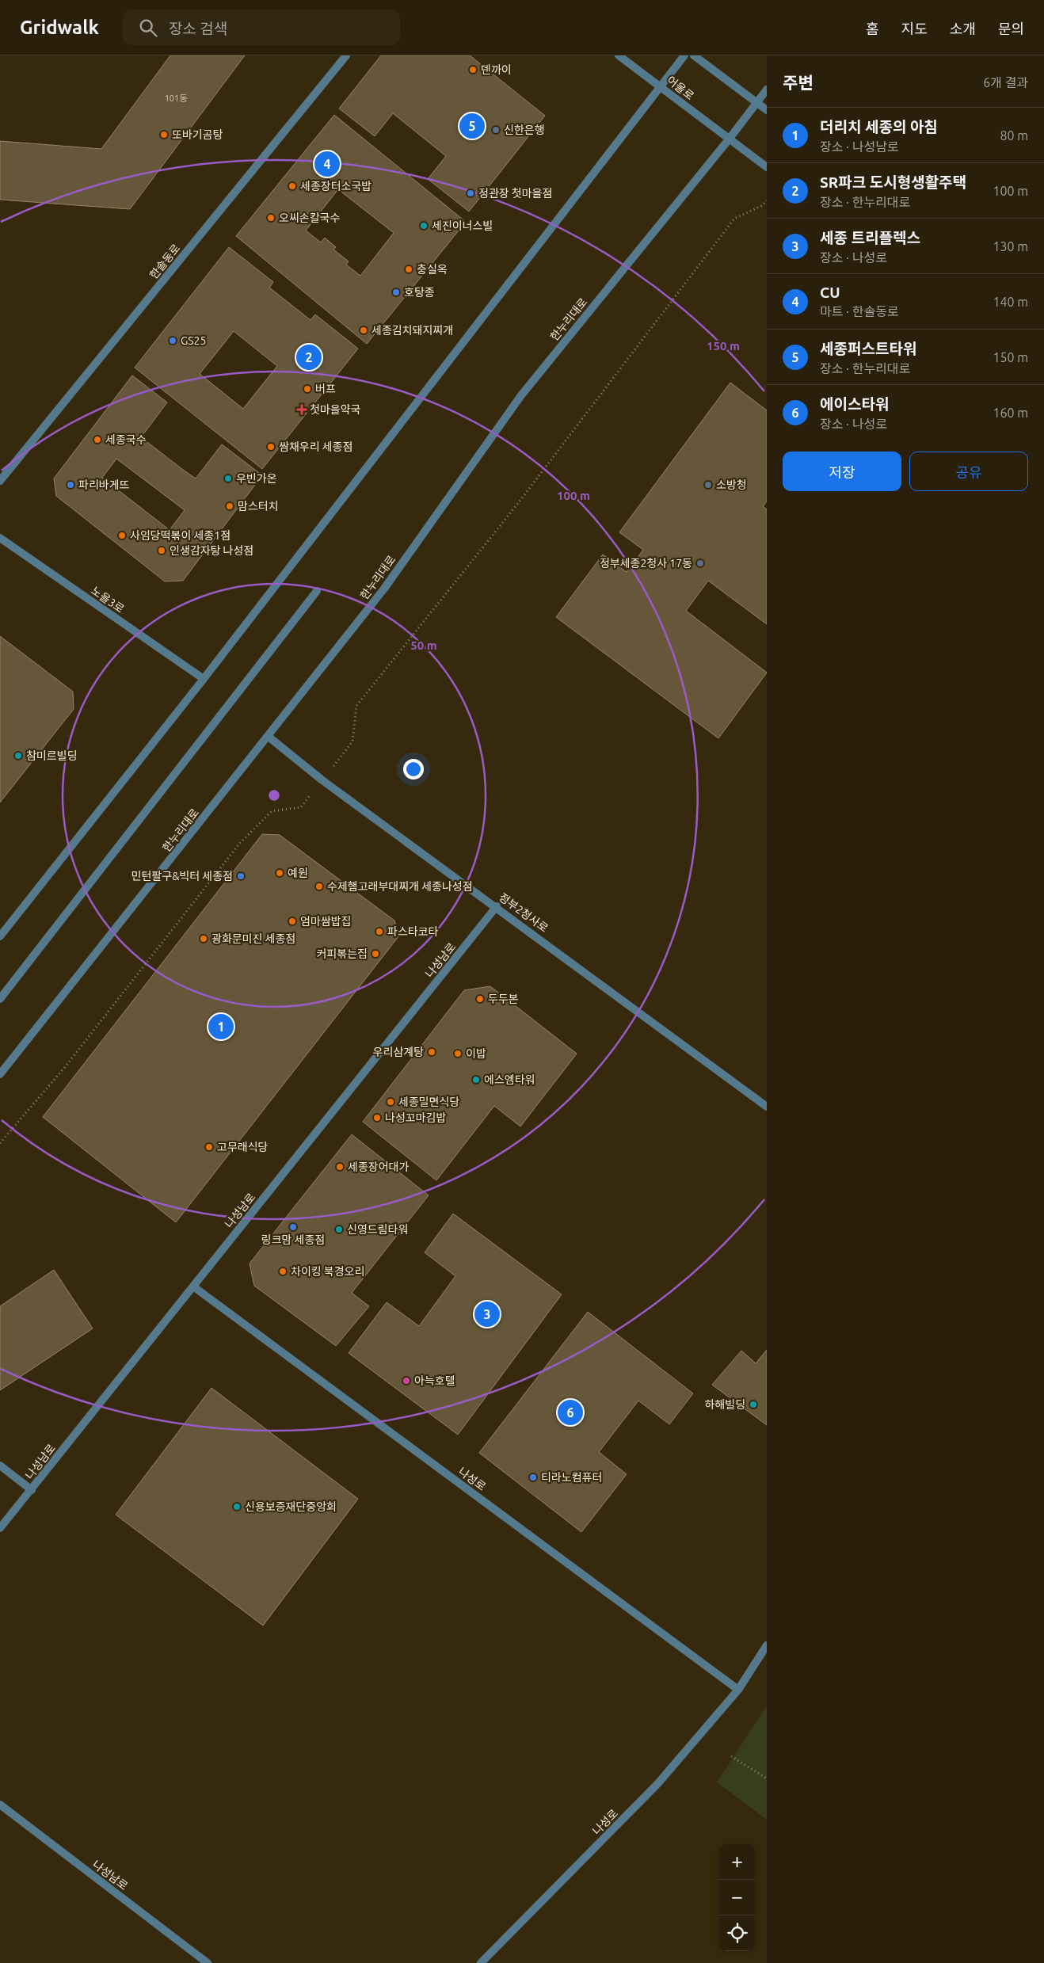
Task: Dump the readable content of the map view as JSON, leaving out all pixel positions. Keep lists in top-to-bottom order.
{
  "streets": {
    "street": [
      "어울로",
      "한솔동로",
      "한누리대로",
      "노을3로",
      "정부2청사로",
      "나성남로",
      "나성로"
    ]
  },
  "crossings": [
    ["어울로", "한누리대로"],
    ["한누리대로", "정부2청사로"],
    ["정부2청사로", "나성남로"],
    ["나성남로", "나성로"]
  ],
  "places": {
    "other": [
      "덴까이",
      "신한은행",
      "또바기곰탕",
      "세종장터소국밥",
      "정관장 첫마을점",
      "오씨손칼국수",
      "세진이너스빌",
      "충실옥",
      "호탕종",
      "세종김치돼지찌개",
      "GS25",
      "버프",
      "세종국수",
      "쌈채우리 세종점",
      "우빈가온",
      "파리바게뜨",
      "소방청",
      "맘스터치",
      "사임당떡볶이 세종1점",
      "인생감자탕 나성점",
      "정부세종2청사 17동",
      "참미르빌딩",
      "예원",
      "민턴팔구&빅터 세종점",
      "수제햄고래부대찌개 세종나성점",
      "엄마쌈밥집",
      "파스타코타",
      "광화문미진 세종점",
      "커피볶는집",
      "두두본",
      "우리삼계탕",
      "이밥",
      "에스엠타워",
      "세종밀면식당",
      "나성꼬마김밥",
      "고무래식당",
      "세종장어대가",
      "링크맘 세종점",
      "신영드림타워",
      "차이킹 북경오리",
      "아늑호텔",
      "하해빌딩",
      "티라노컴퓨터",
      "신용보증재단중앙회"
    ],
    "health": ["첫마을약국"]
  },
  "house_numbers": ["101동"],
  "page": {
    "header": "Gridwalk",
    "search": "장소 검색",
    "nav": [
      "홈",
      "지도",
      "소개",
      "문의"
    ],
    "heading": ["주변", "6개 결과"],
    "list": [
      {
        "mark": "1",
        "name": "더리치 세종의 아침",
        "note": "장소 · 나성남로",
        "value": "80 m"
      },
      {
        "mark": "2",
        "name": "SR파크 도시형생활주택",
        "note": "장소 · 한누리대로",
        "value": "100 m"
      },
      {
        "mark": "3",
        "name": "세종 트리플렉스",
        "note": "장소 · 나성로",
        "value": "130 m"
      },
      {
        "mark": "4",
        "name": "CU",
        "note": "마트 · 한솔동로",
        "value": "140 m"
      },
      {
        "mark": "5",
        "name": "세종퍼스트타워",
        "note": "장소 · 한누리대로",
        "value": "150 m"
      },
      {
        "mark": "6",
        "name": "에이스타워",
        "note": "장소 · 나성로",
        "value": "160 m"
      }
    ],
    "pins": [
      "5",
      "4",
      "2",
      "1",
      "3",
      "6"
    ],
    "buttons": ["저장", "공유"],
    "map_buttons": ["+", "−"]
  },
  "rings": ["150 m", "100 m", "50 m"]
}
